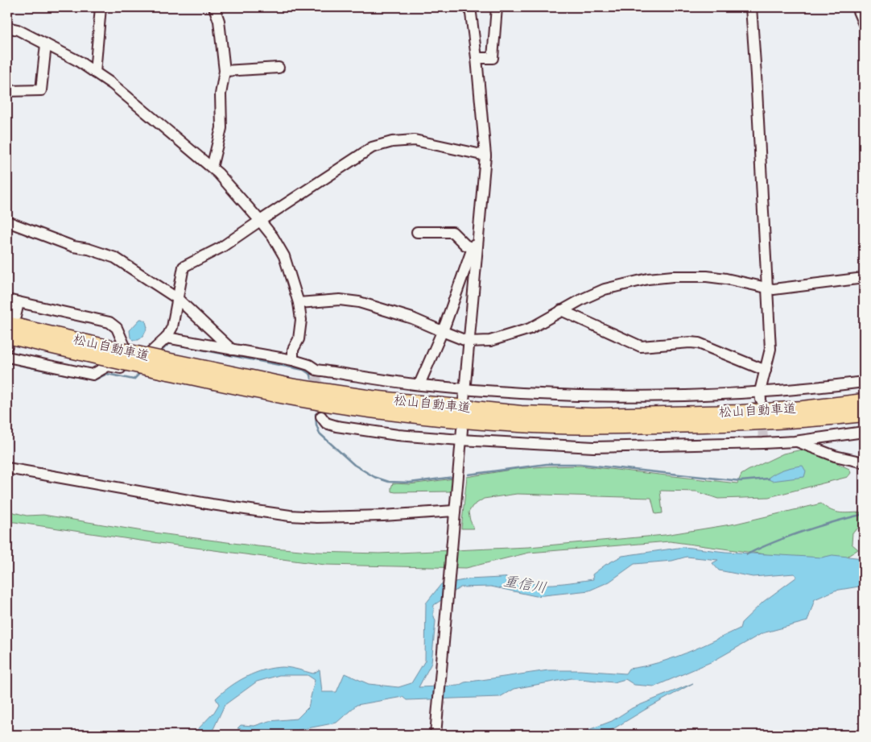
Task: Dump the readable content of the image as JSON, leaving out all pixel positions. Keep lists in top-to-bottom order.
{
  "streets": {
    "highway": ["松山自動車道"]
  },
  "water": ["重信川"]
}
